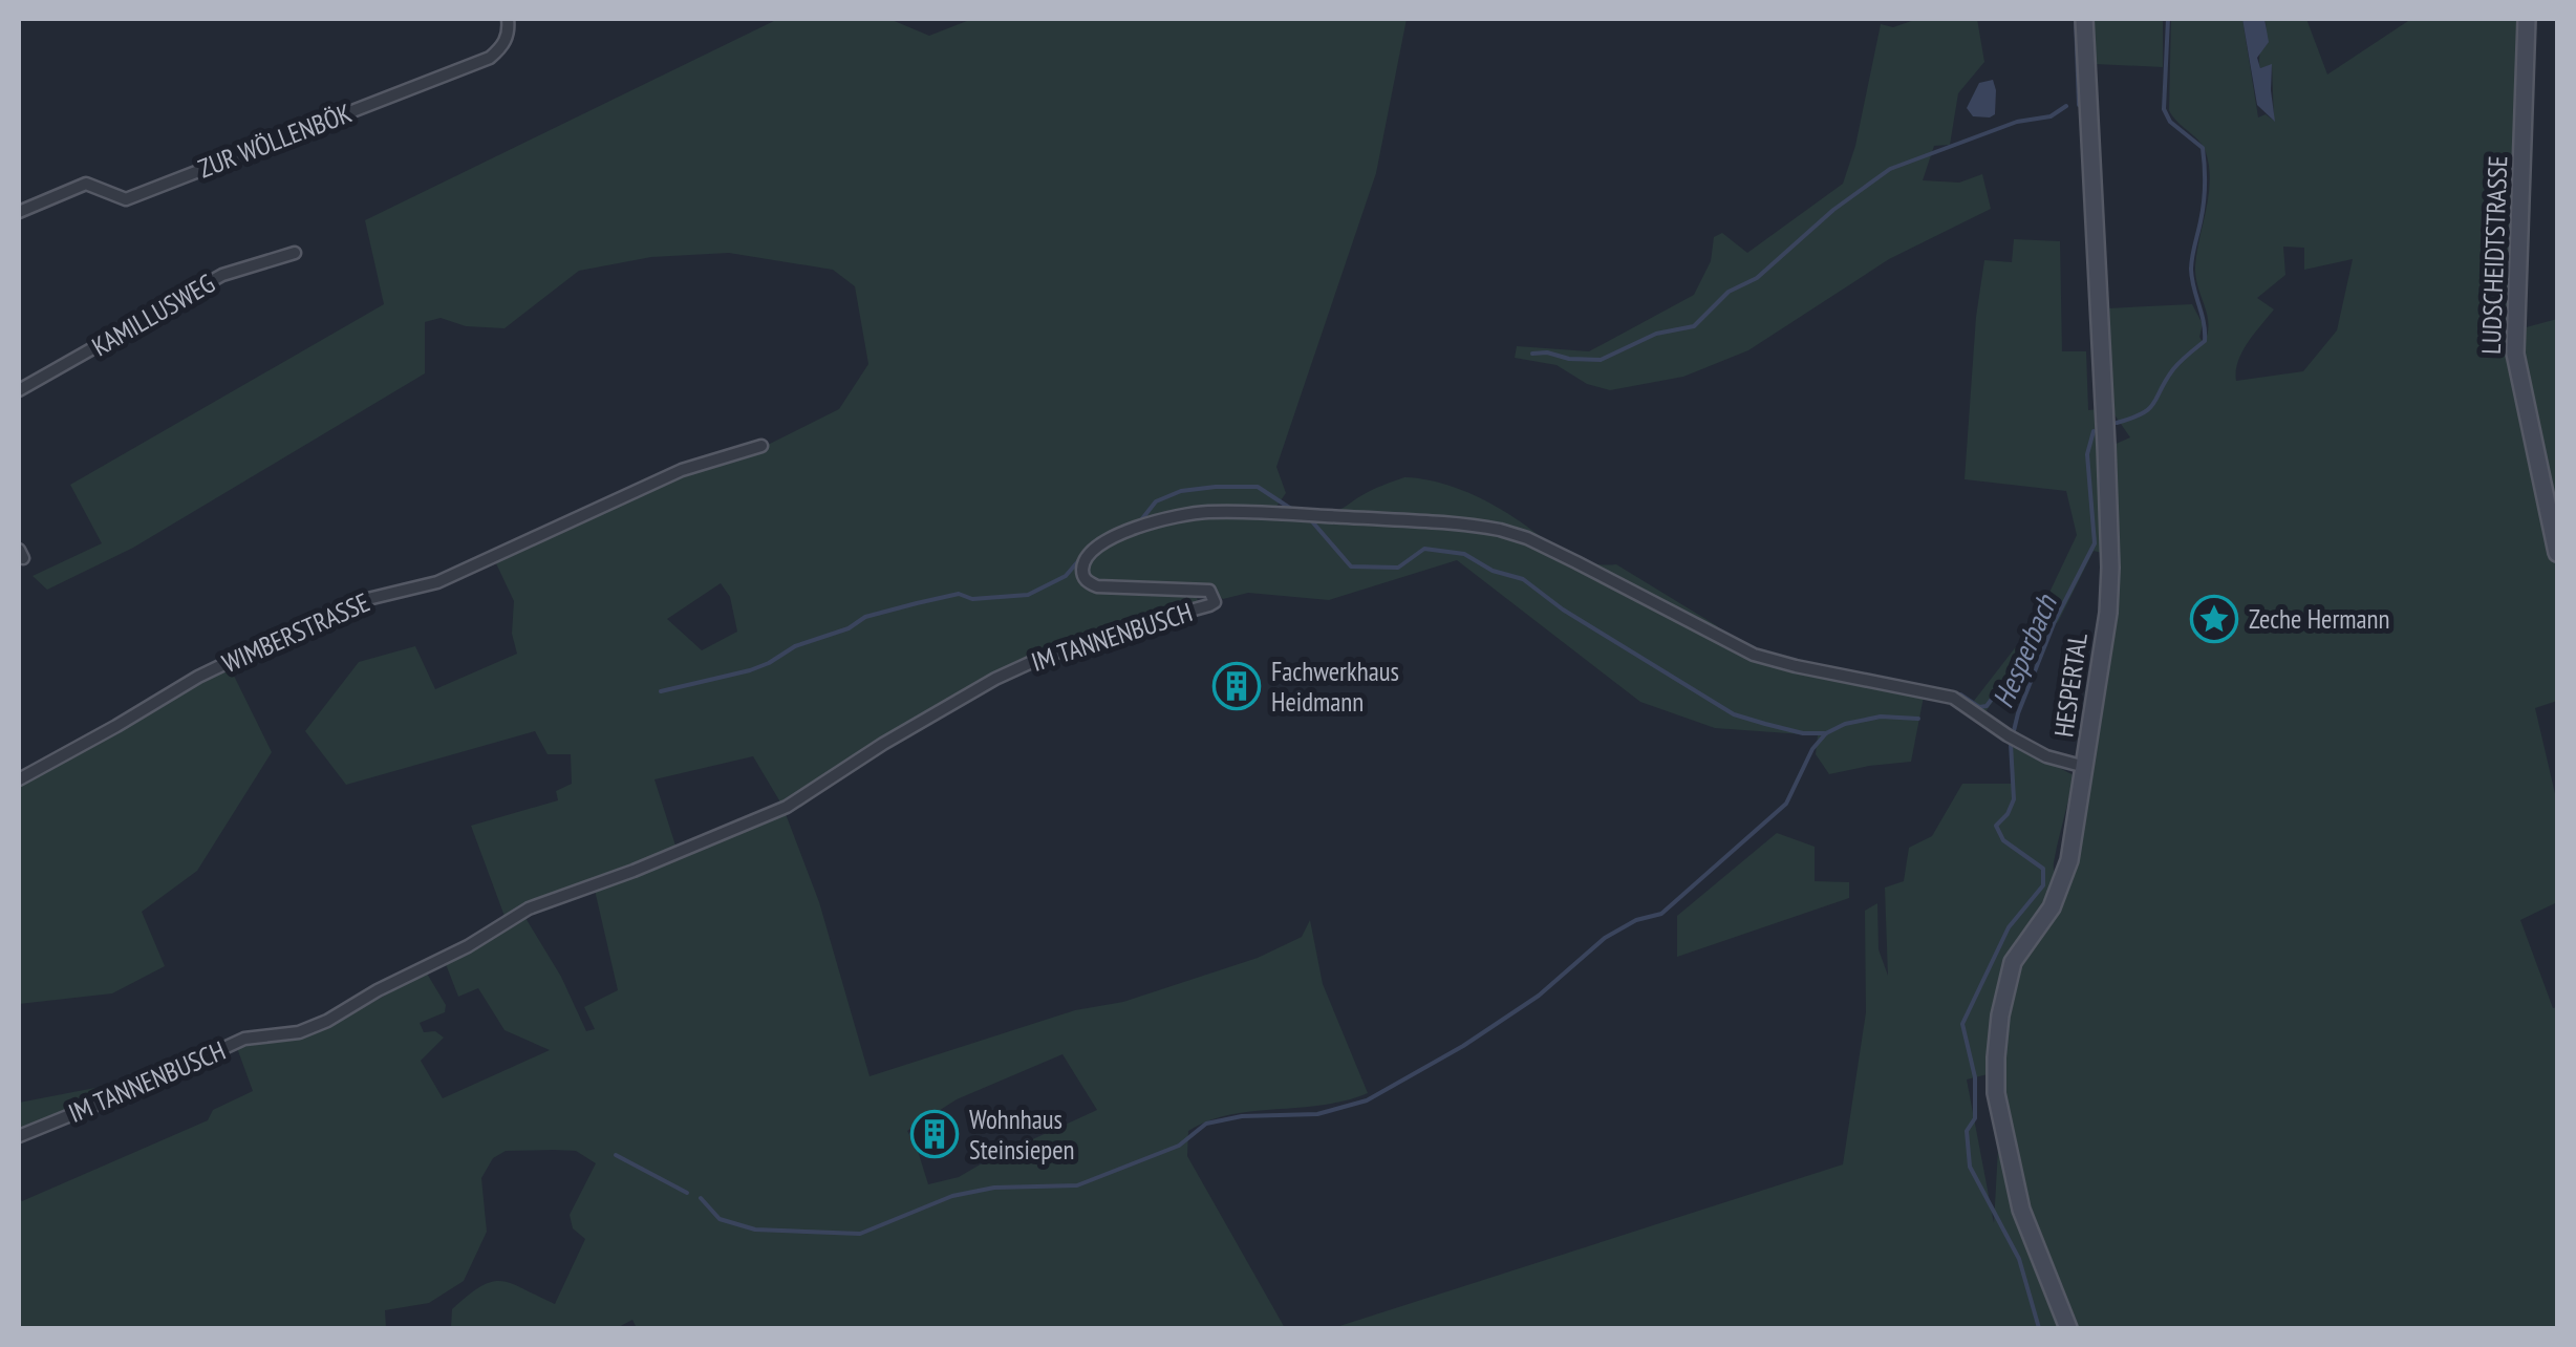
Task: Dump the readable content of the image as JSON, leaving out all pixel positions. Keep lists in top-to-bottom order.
{
  "streets": {
    "main road": ["LUDSCHEIDTSTRASSE", "HESPERTAL"],
    "street": [
      "ZUR WÖLLENBÖK",
      "KAMILLUSWEG",
      "WIMBERSTRASSE",
      "IM TANNENBUSCH"
    ]
  },
  "crossings": [
    ["IM TANNENBUSCH", "HESPERTAL"]
  ],
  "water": ["Hesperbach"],
  "places": {
    "place": ["Zeche Hermann"],
    "building": ["Fachwerkhaus Heidmann", "Wohnhaus Steinsiepen"]
  }
}
